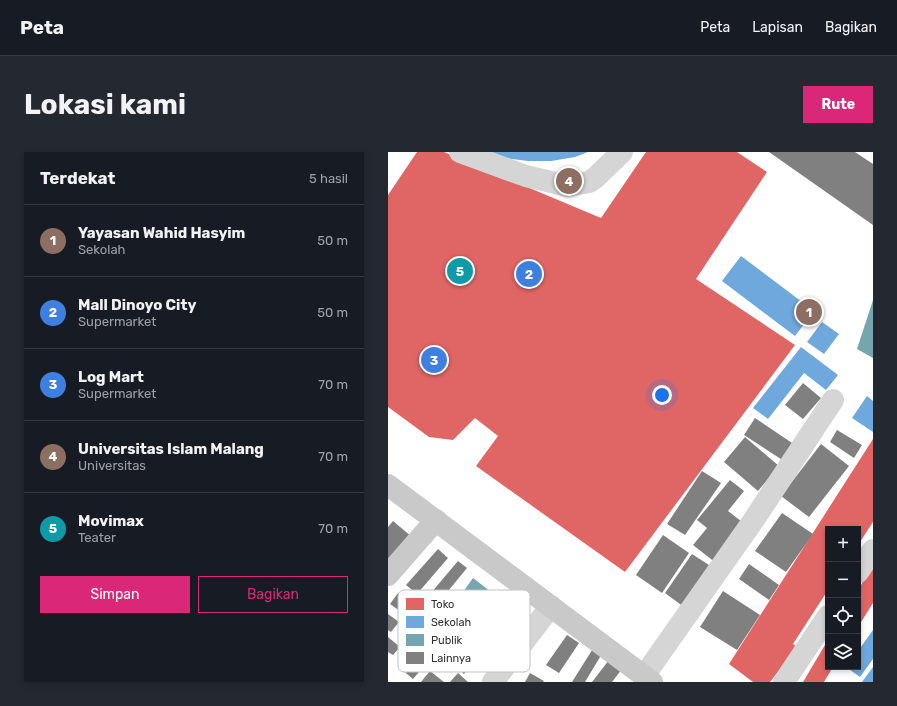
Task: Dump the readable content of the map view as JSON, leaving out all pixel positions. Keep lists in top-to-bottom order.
{
  "legend": [
    "Toko",
    "Sekolah",
    "Publik",
    "Lainnya"
  ],
  "page": {
    "header": "Peta",
    "nav": ["Peta", "Lapisan", "Bagikan"],
    "buttons": [
      "Rute",
      ["Simpan", "Bagikan"]
    ],
    "title": "Lokasi kami",
    "heading": ["Terdekat", "5 hasil"],
    "pins": [
      "4",
      "5",
      "2",
      "1",
      "3"
    ],
    "list": [
      {
        "mark": "1",
        "name": "Yayasan Wahid Hasyim",
        "note": "Sekolah",
        "value": "50 m"
      },
      {
        "mark": "2",
        "name": "Mall Dinoyo City",
        "note": "Supermarket",
        "value": "50 m"
      },
      {
        "mark": "3",
        "name": "Log Mart",
        "note": "Supermarket",
        "value": "70 m"
      },
      {
        "mark": "4",
        "name": "Universitas Islam Malang",
        "note": "Universitas",
        "value": "70 m"
      },
      {
        "mark": "5",
        "name": "Movimax",
        "note": "Teater",
        "value": "70 m"
      }
    ],
    "map_buttons": ["+", "−"]
  }
}
